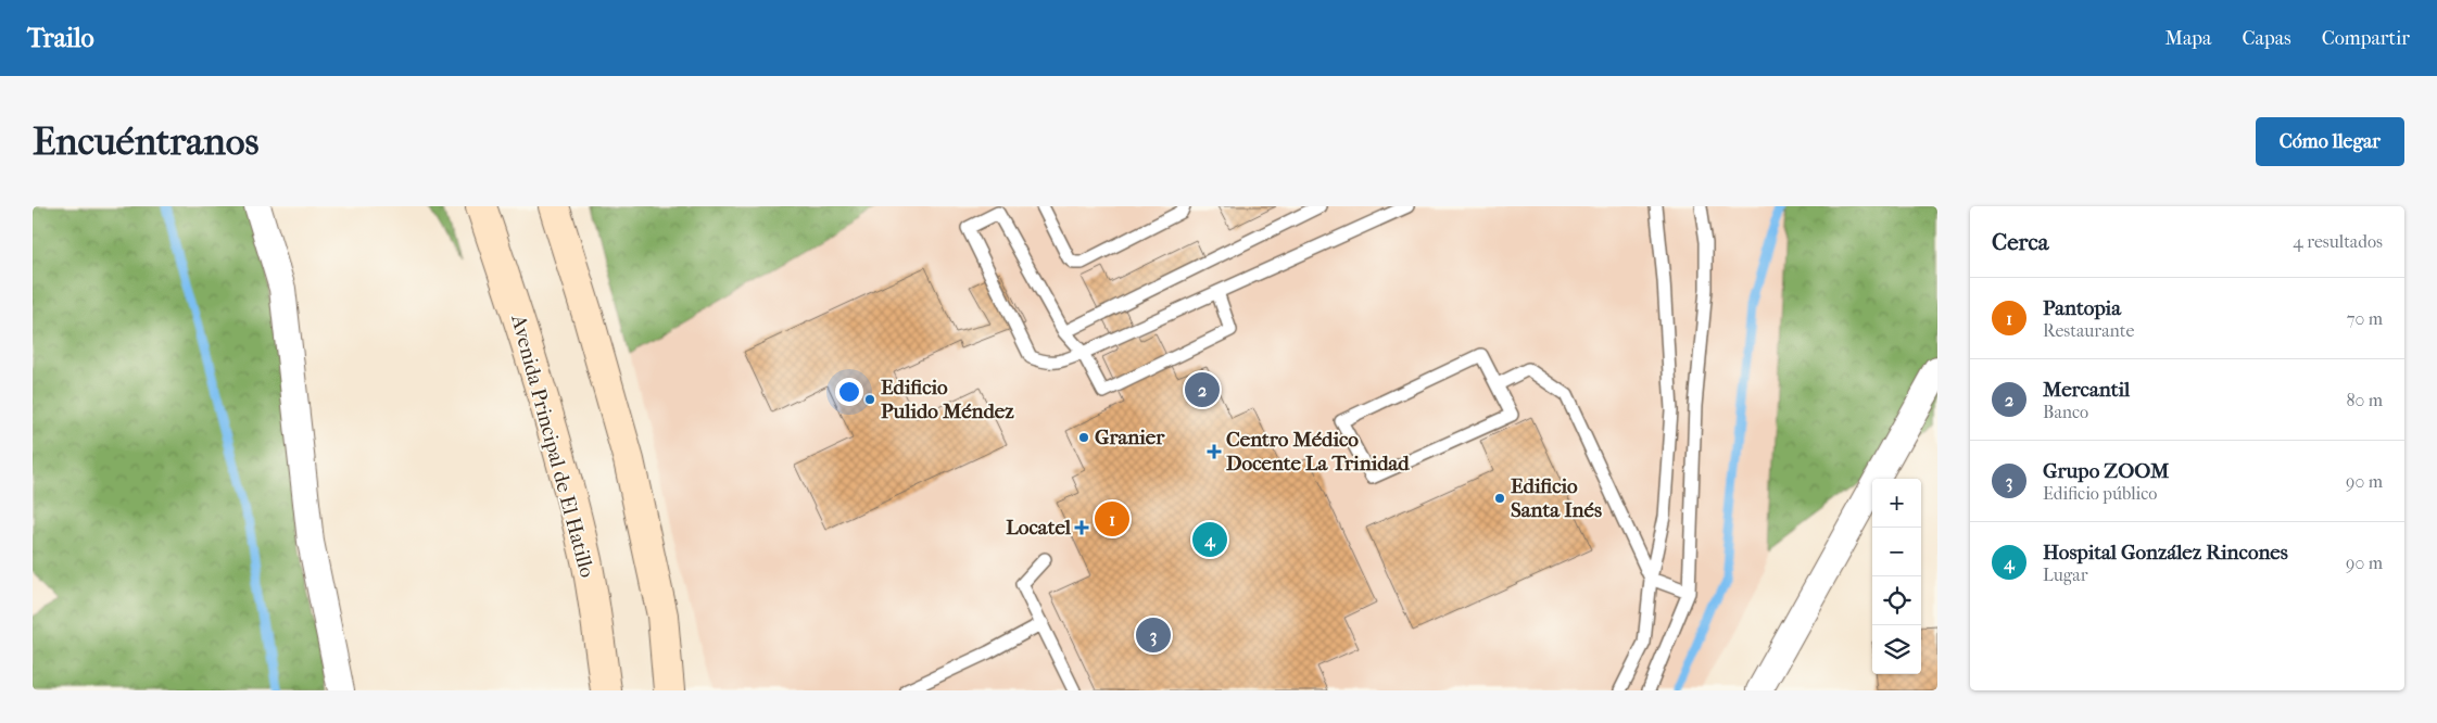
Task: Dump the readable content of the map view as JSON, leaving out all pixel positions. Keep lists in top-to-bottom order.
{
  "streets": {
    "main road": ["Avenida Principal de El Hatillo"]
  },
  "places": {
    "other": ["Edificio Pulido Méndez", "Granier", "Edificio Santa Inés"],
    "health": ["Centro Médico Docente La Trinidad", "Locatel"]
  },
  "page": {
    "header": "Trailo",
    "nav": ["Mapa", "Capas", "Compartir"],
    "buttons": "Cómo llegar",
    "title": "Encuéntranos",
    "heading": ["Cerca", "4 resultados"],
    "list": [
      {
        "mark": "1",
        "name": "Pantopia",
        "note": "Restaurante",
        "value": "70 m"
      },
      {
        "mark": "2",
        "name": "Mercantil",
        "note": "Banco",
        "value": "80 m"
      },
      {
        "mark": "3",
        "name": "Grupo ZOOM",
        "note": "Edificio público",
        "value": "90 m"
      },
      {
        "mark": "4",
        "name": "Hospital González Rincones",
        "note": "Lugar",
        "value": "90 m"
      }
    ],
    "pins": [
      "2",
      "1",
      "4",
      "3"
    ],
    "map_buttons": ["+", "−"]
  }
}
